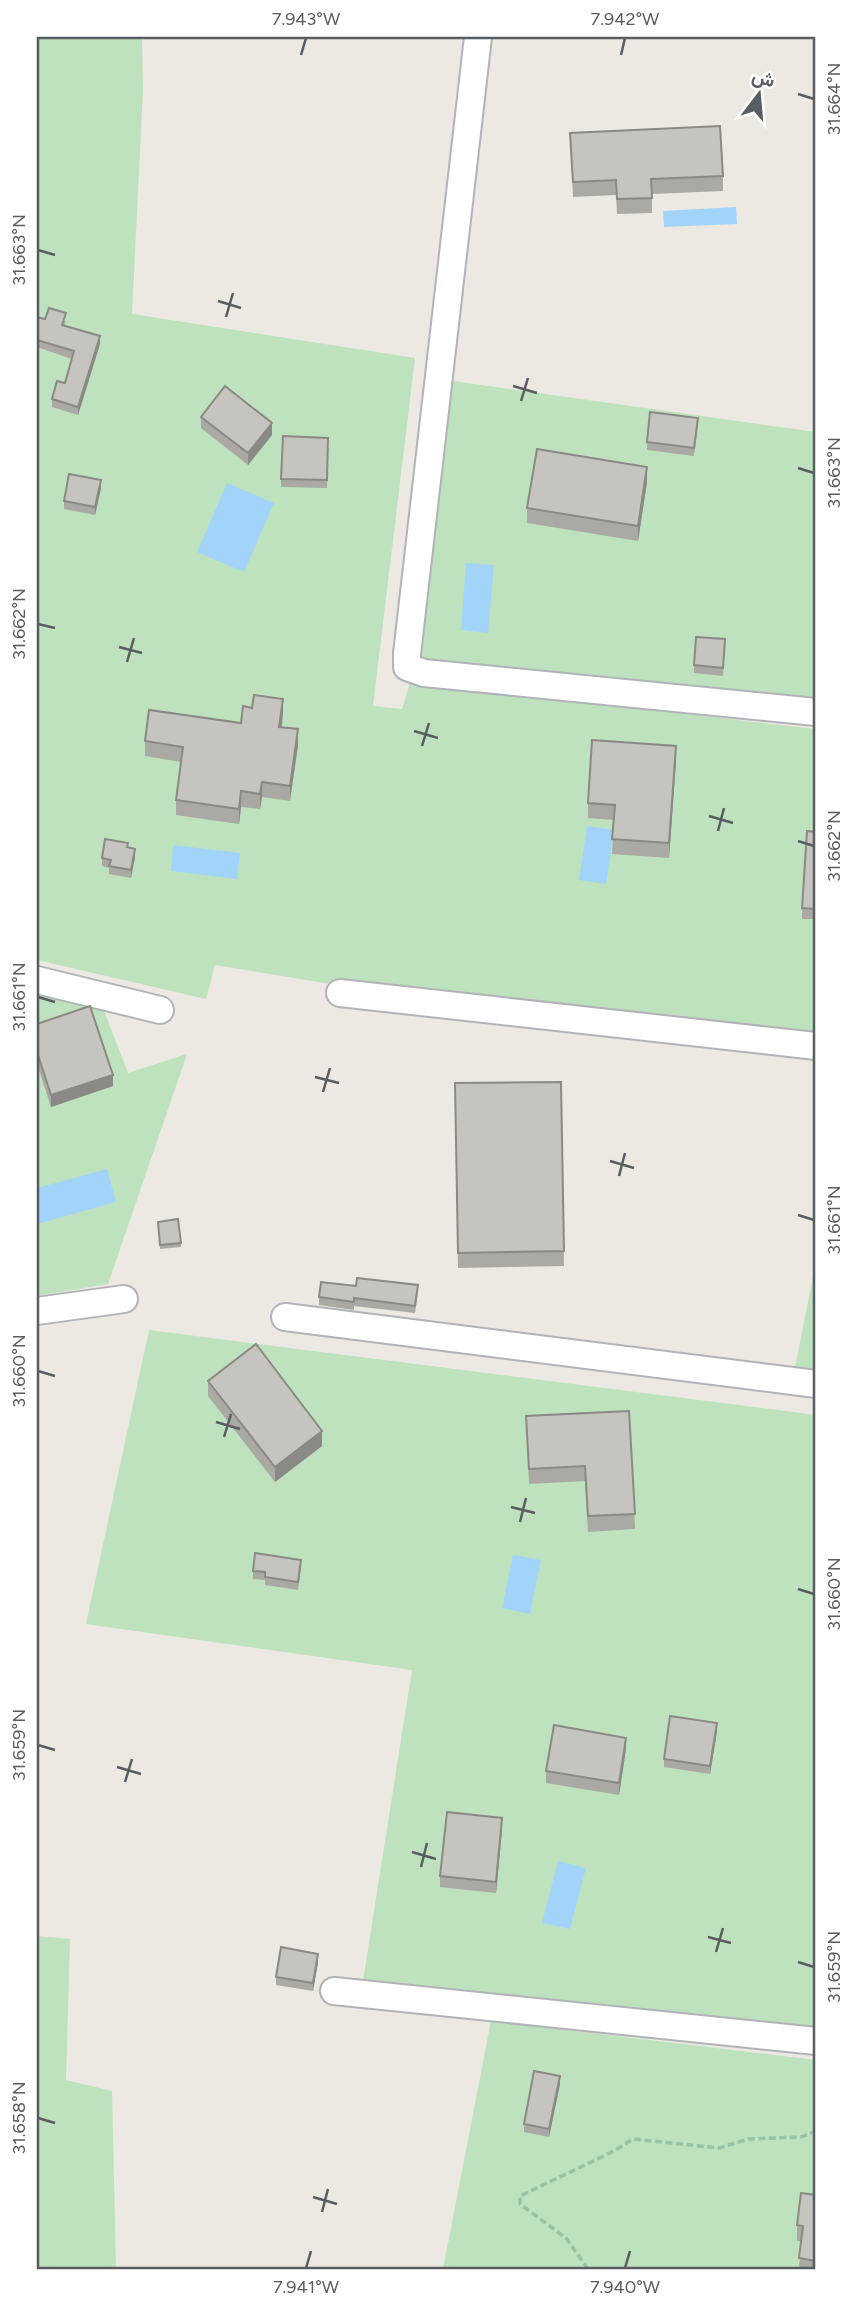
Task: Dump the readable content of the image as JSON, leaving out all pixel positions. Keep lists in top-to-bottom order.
{
  "north": "top",
  "coordinates": [
    "7.943°W",
    "7.942°W",
    "31.664°N",
    "31.663°N",
    "31.662°N",
    "31.661°N",
    "31.660°N",
    "31.659°N",
    "31.658°N",
    "7.941°W",
    "7.940°W"
  ]
}
